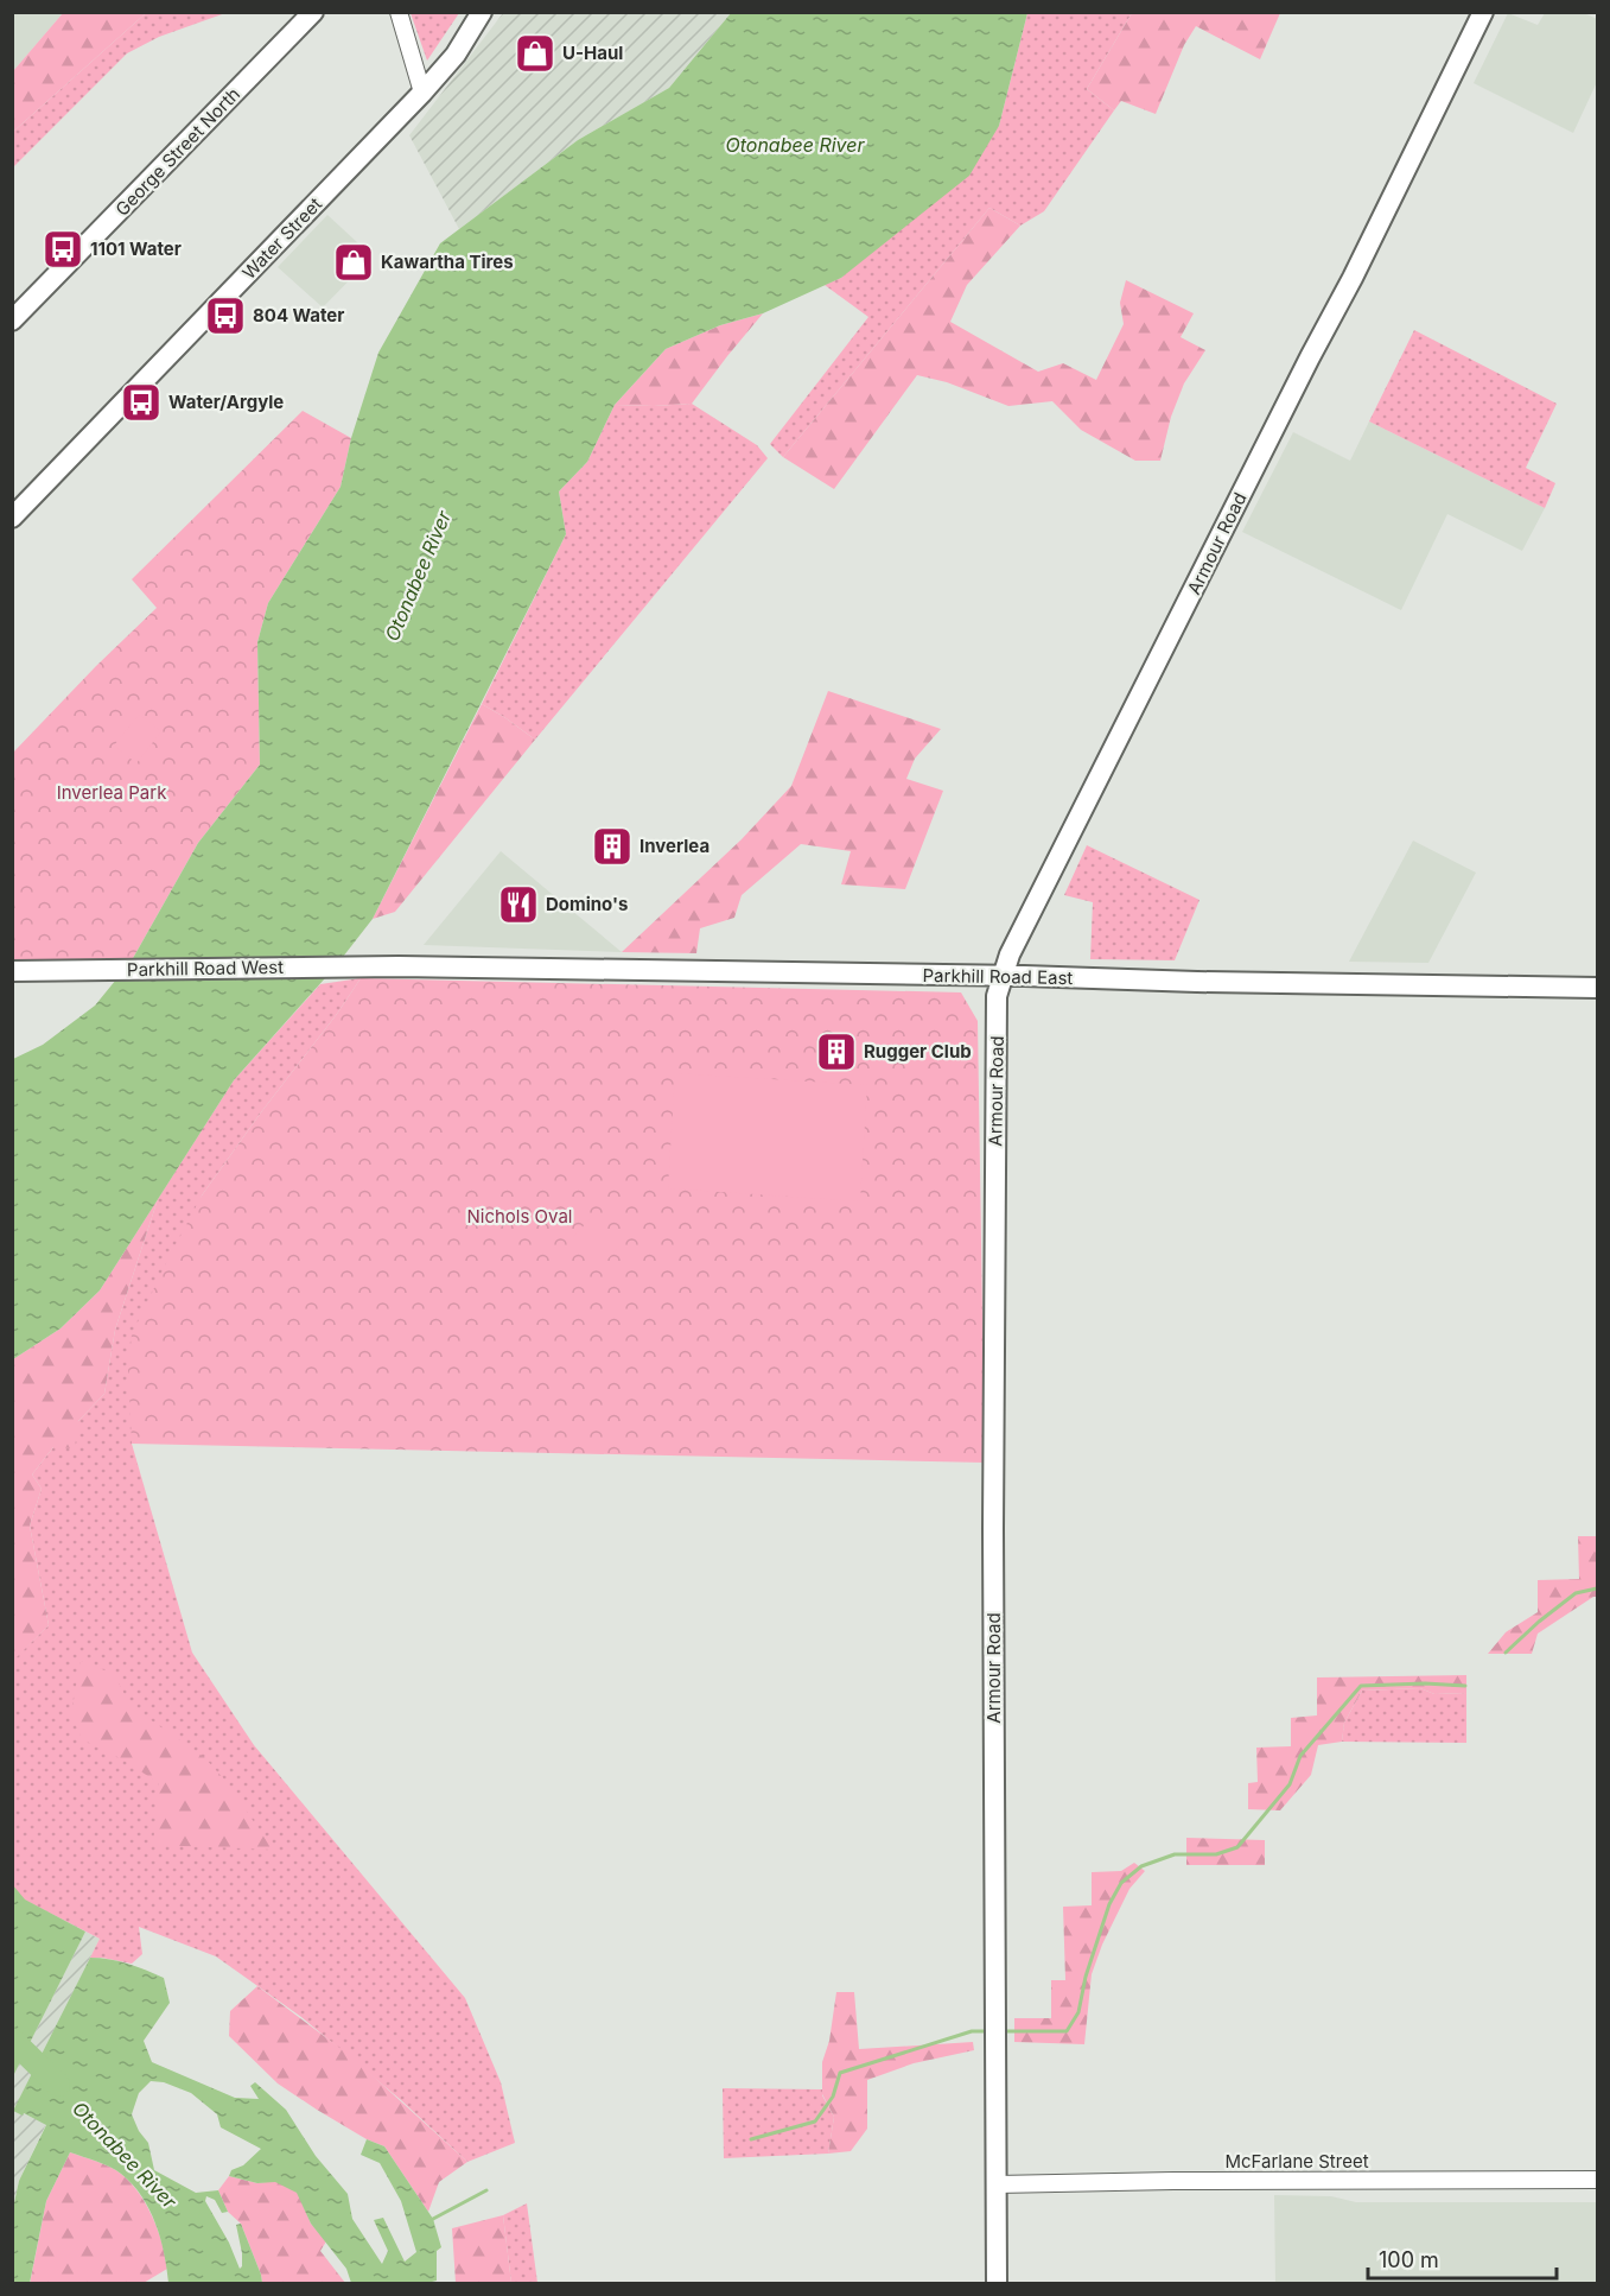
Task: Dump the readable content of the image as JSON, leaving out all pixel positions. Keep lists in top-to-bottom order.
{
  "streets": {
    "main road": [
      "George Street North",
      "Water Street",
      "Armour Road",
      "Parkhill Road West",
      "Parkhill Road East"
    ],
    "street": ["McFarlane Street"]
  },
  "crossings": [
    ["Armour Road", "Parkhill Road East"],
    ["Armour Road", "McFarlane Street"],
    ["Parkhill Road West", "Parkhill Road East"]
  ],
  "water": ["Otonabee River"],
  "parks": ["Inverlea Park", "Nichols Oval"],
  "places": {
    "shop": ["U-Haul", "Kawartha Tires"],
    "bus stop": ["1101 Water", "804 Water", "Water/Argyle"],
    "building": ["Inverlea", "Rugger Club"],
    "restaurant": ["Domino's"]
  },
  "scale_bar": "100 m"
}
